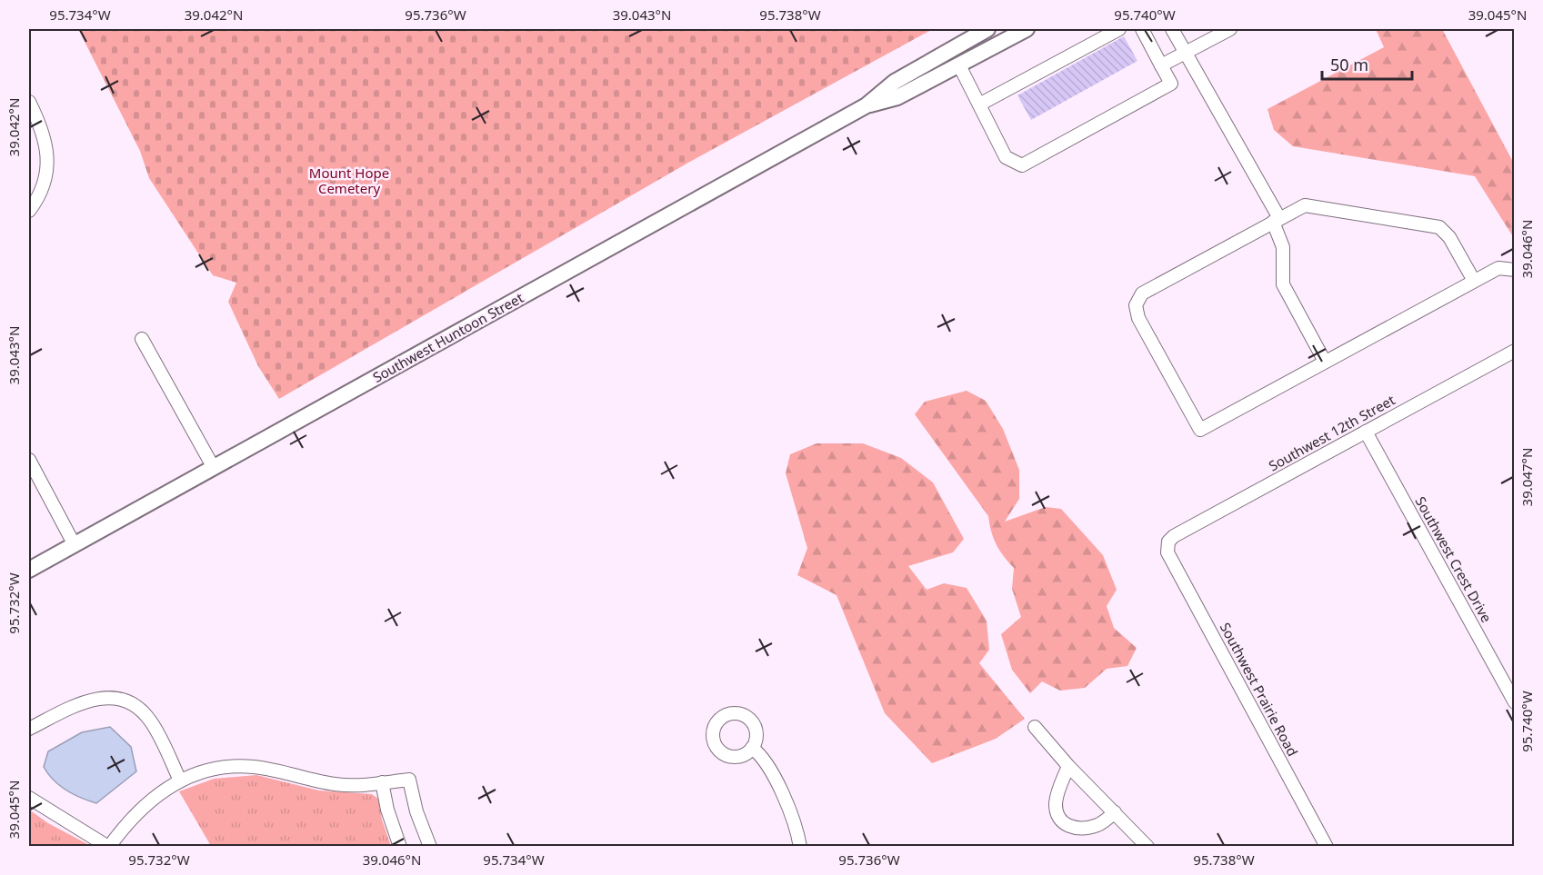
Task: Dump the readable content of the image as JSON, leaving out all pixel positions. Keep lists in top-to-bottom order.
{
  "streets": {
    "main road": ["Southwest Huntoon Street"],
    "street": ["Southwest 12th Street", "Southwest Crest Drive", "Southwest Prairie Road"]
  },
  "crossings": [
    ["Southwest 12th Street", "Southwest Crest Drive"],
    ["Southwest 12th Street", "Southwest Prairie Road"]
  ],
  "parks": ["Mount Hope Cemetery"],
  "scale_bar": "50 m",
  "coordinates": [
    "95.734°W",
    "39.042°N",
    "95.736°W",
    "39.043°N",
    "95.738°W",
    "95.740°W",
    "39.045°N",
    "39.046°N",
    "39.047°N",
    "95.732°W"
  ]
}
